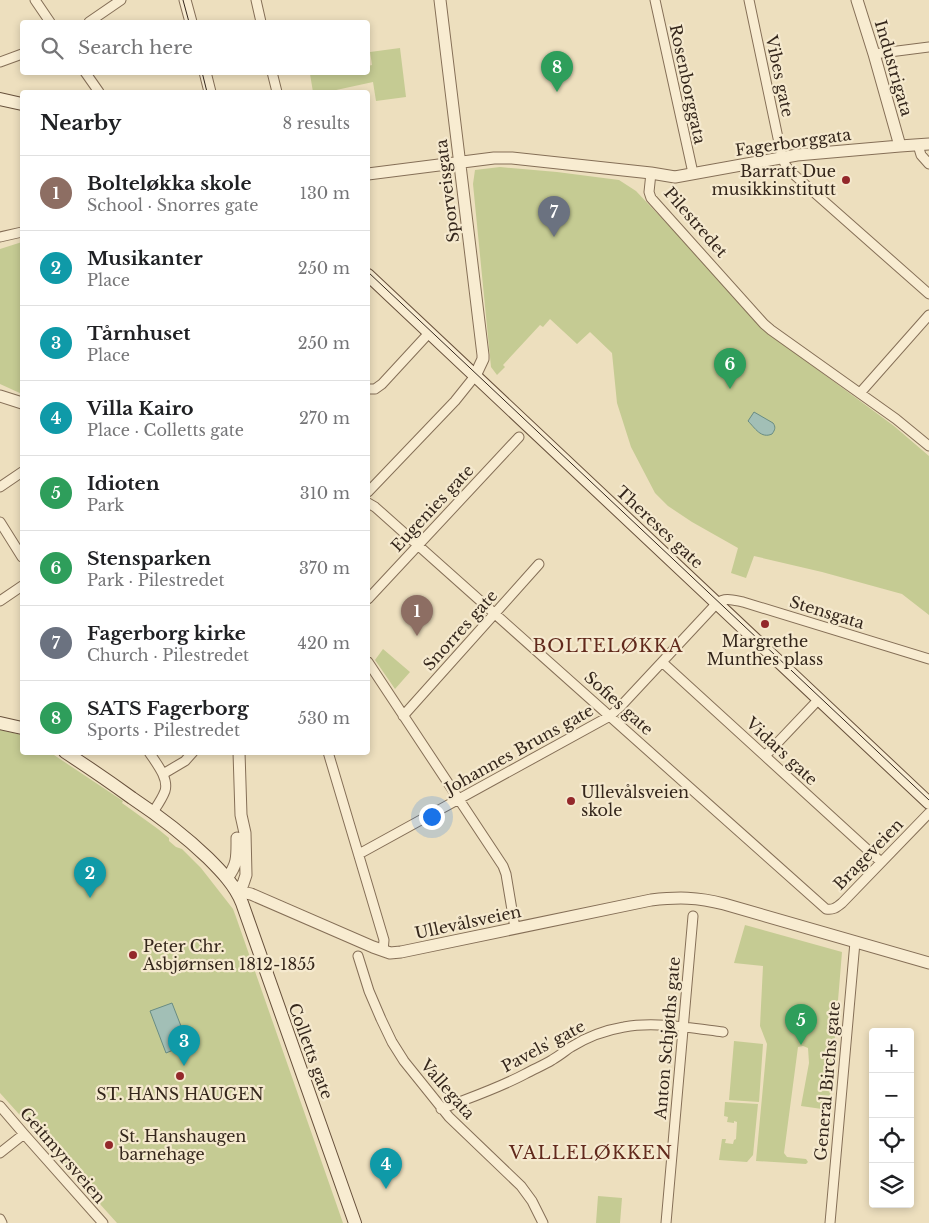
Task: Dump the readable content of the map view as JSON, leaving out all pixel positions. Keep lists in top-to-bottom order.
{
  "streets": {
    "main road": ["Thereses gate", "Colletts gate"],
    "street": [
      "Industrigata",
      "Vibes gate",
      "Rosenborggata",
      "Fagerborggata",
      "Sporveisgata",
      "Pilestredet",
      "Eugenies gate",
      "Stensgata",
      "Snorres gate",
      "Sofies gate",
      "Johannes Bruns gate",
      "Vidars gate",
      "Brageveien",
      "Ullevålsveien",
      "Anton Schjøths gate",
      "Pavels' gate",
      "General Birchs gate",
      "Vallegata",
      "Geitmyrsveien"
    ]
  },
  "crossings": [
    ["Industrigata", "Fagerborggata"],
    ["Vibes gate", "Fagerborggata"],
    ["Rosenborggata", "Fagerborggata"],
    ["Fagerborggata", "Pilestredet"],
    ["Sporveisgata", "Pilestredet"],
    ["Sporveisgata", "Thereses gate"],
    ["Eugenies gate", "Sofies gate"],
    ["Thereses gate", "Stensgata"],
    ["Thereses gate", "Johannes Bruns gate"],
    ["Stensgata", "Johannes Bruns gate"],
    ["Snorres gate", "Sofies gate"],
    ["Sofies gate", "Johannes Bruns gate"],
    ["Sofies gate", "Brageveien"],
    ["Johannes Bruns gate", "Vidars gate"],
    ["Vidars gate", "Brageveien"],
    ["Ullevålsveien", "Colletts gate"],
    ["Ullevålsveien", "General Birchs gate"],
    ["Anton Schjøths gate", "Pavels' gate"],
    ["Pavels' gate", "Vallegata"]
  ],
  "districts": ["BOLTELØKKA", "VALLELØKKEN"],
  "places": [
    "Barratt Due musikkinstitutt",
    "Margrethe Munthes plass",
    "Ullevålsveien skole",
    "Peter Chr. Asbjørnsen 1812-1855",
    "ST. HANS HAUGEN",
    "St. Hanshaugen barnehage"
  ],
  "page": {
    "search": "Search here",
    "pins": [
      "8",
      "7",
      "6",
      "1",
      "2",
      "5",
      "3",
      "4"
    ],
    "heading": ["Nearby", "8 results"],
    "list": [
      {
        "mark": "1",
        "name": "Bolteløkka skole",
        "note": "School · Snorres gate",
        "value": "130 m"
      },
      {
        "mark": "2",
        "name": "Musikanter",
        "note": "Place",
        "value": "250 m"
      },
      {
        "mark": "3",
        "name": "Tårnhuset",
        "note": "Place",
        "value": "250 m"
      },
      {
        "mark": "4",
        "name": "Villa Kairo",
        "note": "Place · Colletts gate",
        "value": "270 m"
      },
      {
        "mark": "5",
        "name": "Idioten",
        "note": "Park",
        "value": "310 m"
      },
      {
        "mark": "6",
        "name": "Stensparken",
        "note": "Park · Pilestredet",
        "value": "370 m"
      },
      {
        "mark": "7",
        "name": "Fagerborg kirke",
        "note": "Church · Pilestredet",
        "value": "420 m"
      },
      {
        "mark": "8",
        "name": "SATS Fagerborg",
        "note": "Sports · Pilestredet",
        "value": "530 m"
      }
    ],
    "map_buttons": ["+", "−"]
  }
}
